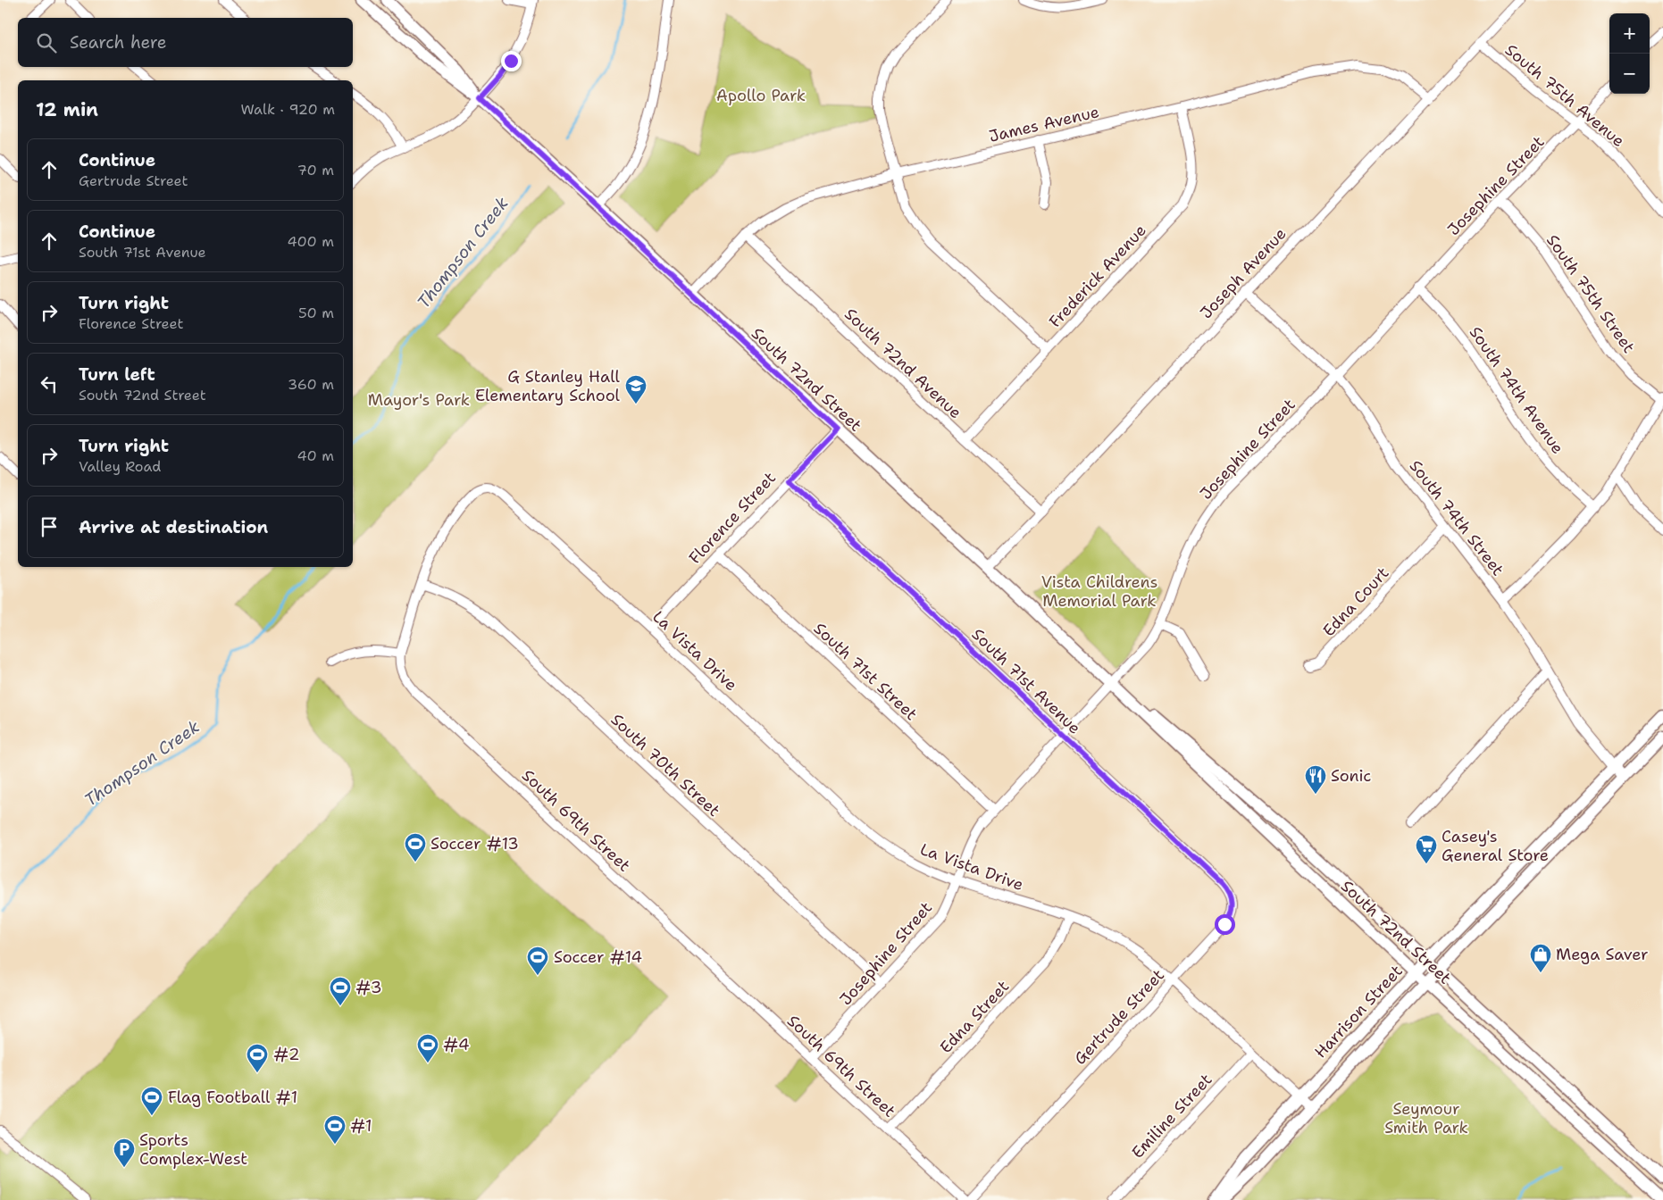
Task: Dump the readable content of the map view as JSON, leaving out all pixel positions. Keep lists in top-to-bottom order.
{
  "streets": {
    "main road": ["South 72nd Street", "Harrison Street"],
    "street": [
      "South 75th Avenue",
      "James Avenue",
      "Josephine Street",
      "Joseph Avenue",
      "Frederick Avenue",
      "South 75th Street",
      "South 72nd Avenue",
      "South 74th Avenue",
      "Florence Street",
      "South 74th Street",
      "Edna Court",
      "La Vista Drive",
      "South 71st Street",
      "South 71st Avenue",
      "South 70th Street",
      "South 69th Street",
      "Edna Street",
      "Gertrude Street",
      "Emiline Street"
    ]
  },
  "crossings": [
    ["South 75th Avenue", "Josephine Street"],
    ["South 75th Avenue", "Joseph Avenue"],
    ["James Avenue", "Joseph Avenue"],
    ["James Avenue", "Frederick Avenue"],
    ["James Avenue", "South 72nd Avenue"],
    ["James Avenue", "South 72nd Street"],
    ["Josephine Street", "South 75th Street"],
    ["Josephine Street", "South 72nd Street"],
    ["Josephine Street", "South 74th Avenue"],
    ["Josephine Street", "South 74th Street"],
    ["Josephine Street", "La Vista Drive"],
    ["Josephine Street", "South 71st Street"],
    ["Josephine Street", "South 71st Avenue"],
    ["Josephine Street", "South 70th Street"],
    ["Josephine Street", "South 69th Street"],
    ["Joseph Avenue", "South 72nd Avenue"],
    ["Joseph Avenue", "South 72nd Street"],
    ["Joseph Avenue", "South 74th Street"],
    ["Frederick Avenue", "South 72nd Avenue"],
    ["South 72nd Street", "Florence Street"],
    ["South 72nd Street", "Harrison Street"],
    ["Florence Street", "La Vista Drive"],
    ["Florence Street", "South 71st Street"],
    ["Florence Street", "South 71st Avenue"],
    ["South 74th Street", "Edna Court"],
    ["South 74th Street", "Harrison Street"],
    ["La Vista Drive", "South 69th Street"],
    ["La Vista Drive", "Harrison Street"],
    ["La Vista Drive", "Edna Street"],
    ["La Vista Drive", "Gertrude Street"],
    ["La Vista Drive", "Emiline Street"],
    ["South 71st Avenue", "Gertrude Street"],
    ["South 70th Street", "South 69th Street"],
    ["South 69th Street", "Edna Street"]
  ],
  "water": ["Thompson Creek"],
  "parks": [
    "Apollo Park",
    "Mayor's Park",
    "Vista Childrens Memorial Park",
    "Seymour Smith Park"
  ],
  "places": {
    "school or university": ["G Stanley Hall Elementary School"],
    "restaurant": ["Sonic"],
    "sports": [
      "Soccer #13",
      "Soccer #14",
      "#3",
      "#4",
      "#2",
      "Flag Football #1",
      "#1"
    ],
    "supermarket": ["Casey's General Store"],
    "shop": ["Mega Saver"],
    "parking": ["Sports Complex-West"]
  },
  "page": {
    "map_buttons": ["+", "−"],
    "search": "Search here",
    "heading": ["12 min", "Walk · 920 m"],
    "list": [
      ["Continue", "Gertrude Street", "70 m"],
      ["Continue", "South 71st Avenue", "400 m"],
      ["Turn right", "Florence Street", "50 m"],
      ["Turn left", "South 72nd Street", "360 m"],
      ["Turn right", "Valley Road", "40 m"],
      "Arrive at destination"
    ]
  }
}
